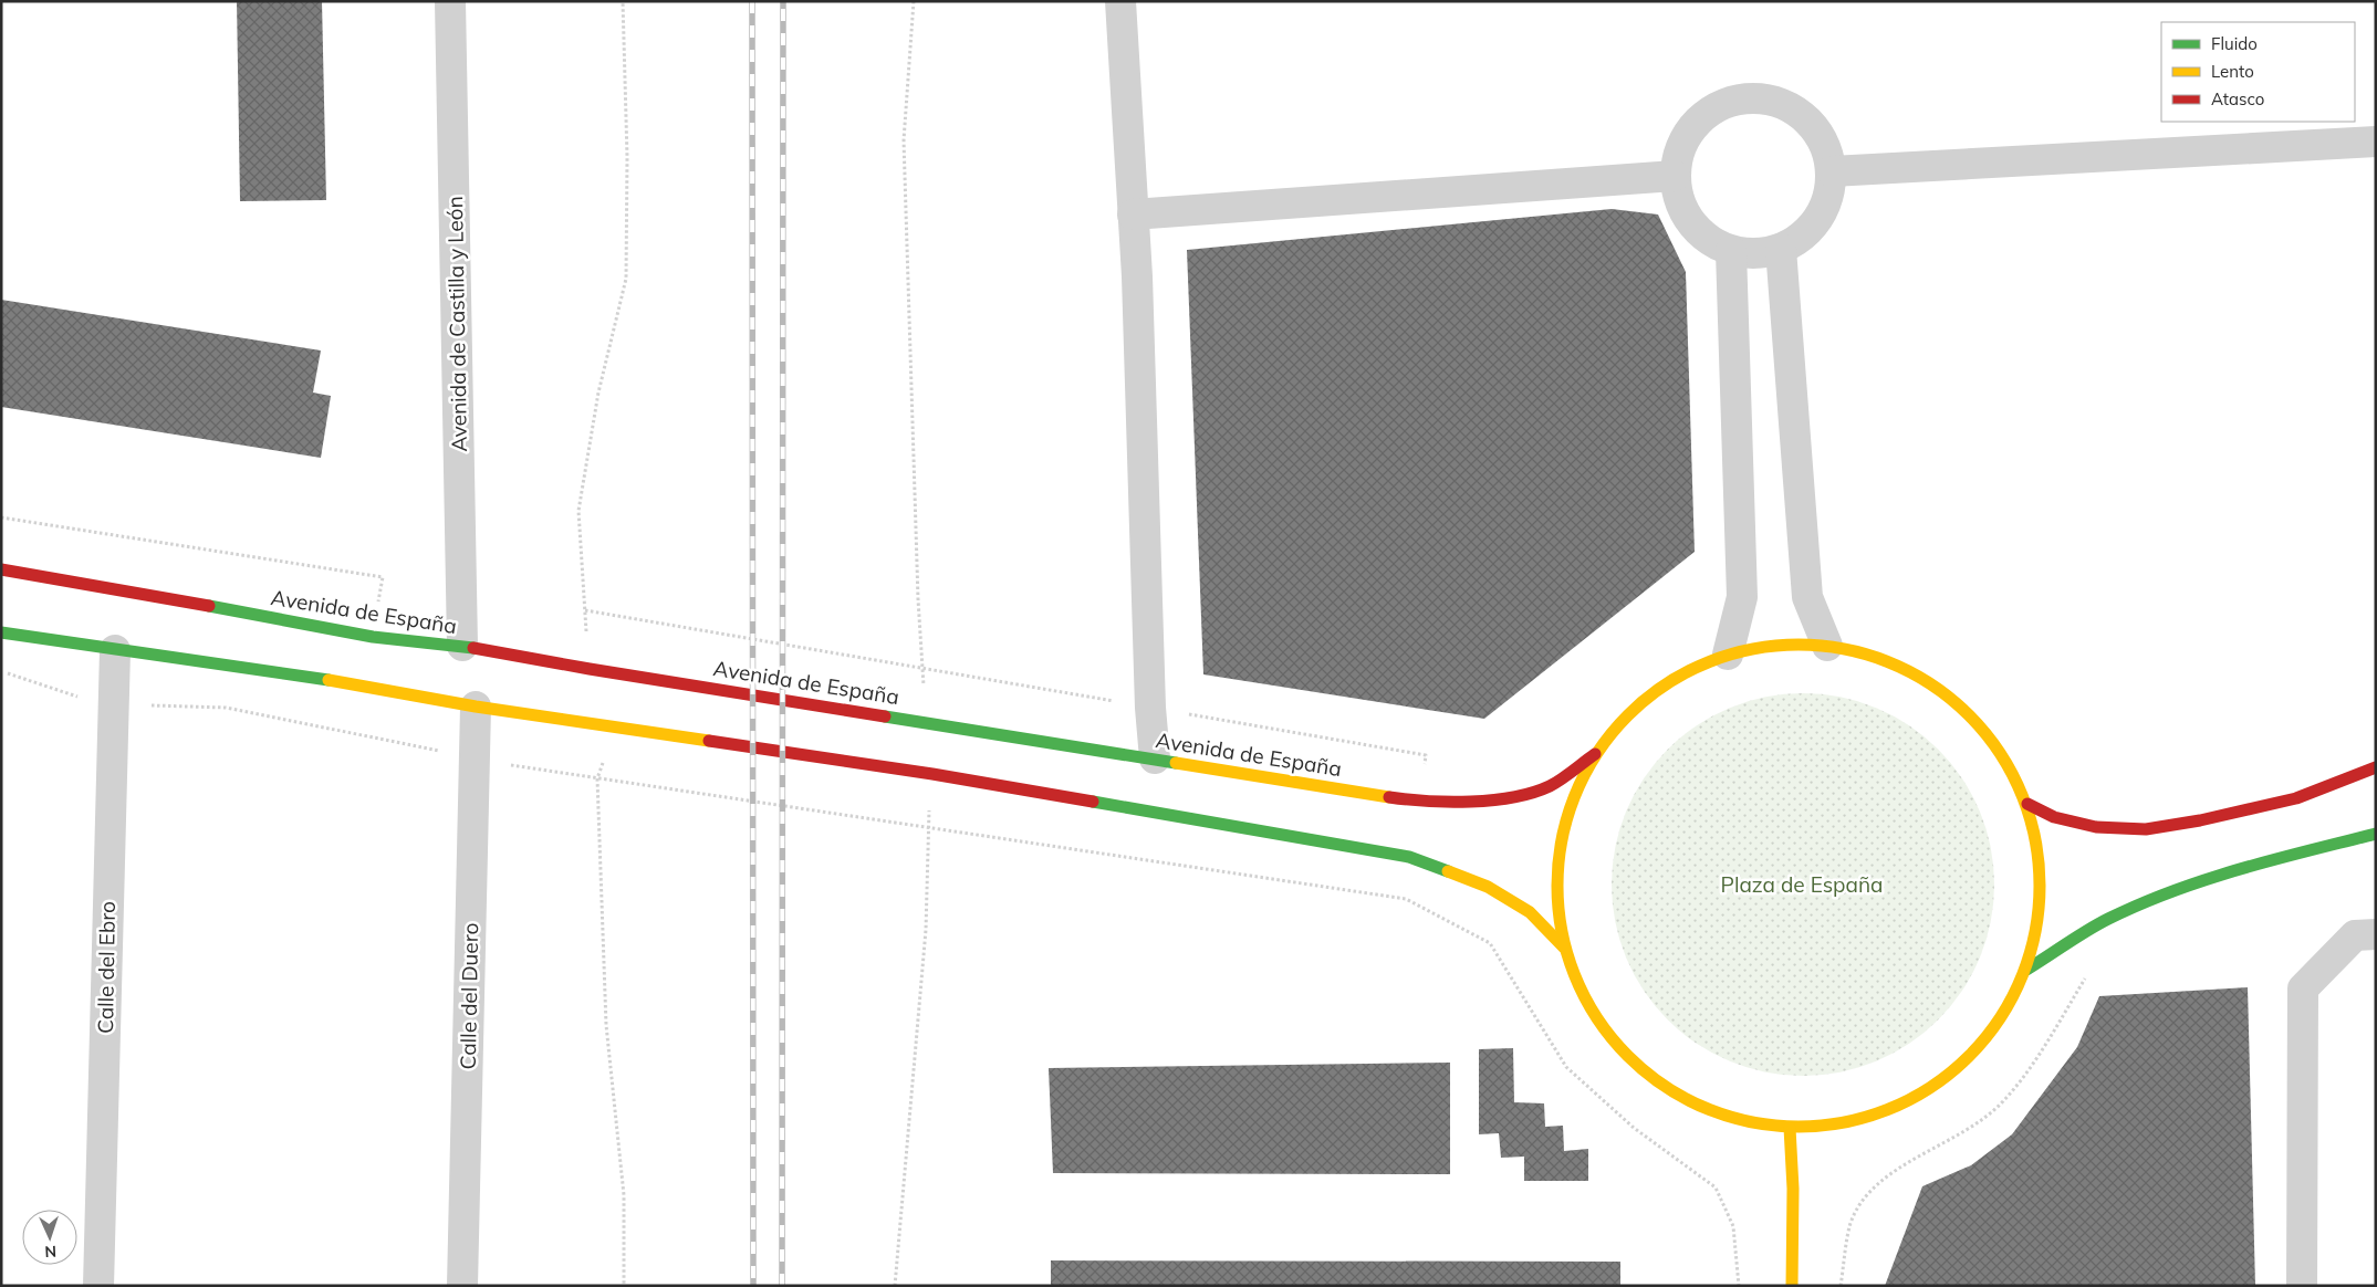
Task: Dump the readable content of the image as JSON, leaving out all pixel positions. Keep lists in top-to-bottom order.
{
  "streets": {
    "main road": ["Avenida de España"],
    "street": ["Avenida de Castilla y León", "Calle del Ebro", "Calle del Duero"]
  },
  "crossings": [
    ["Avenida de Castilla y León", "Avenida de España"]
  ],
  "parks": ["Plaza de España"],
  "legend": ["Fluido", "Lento", "Atasco"],
  "north": "bottom"
}
